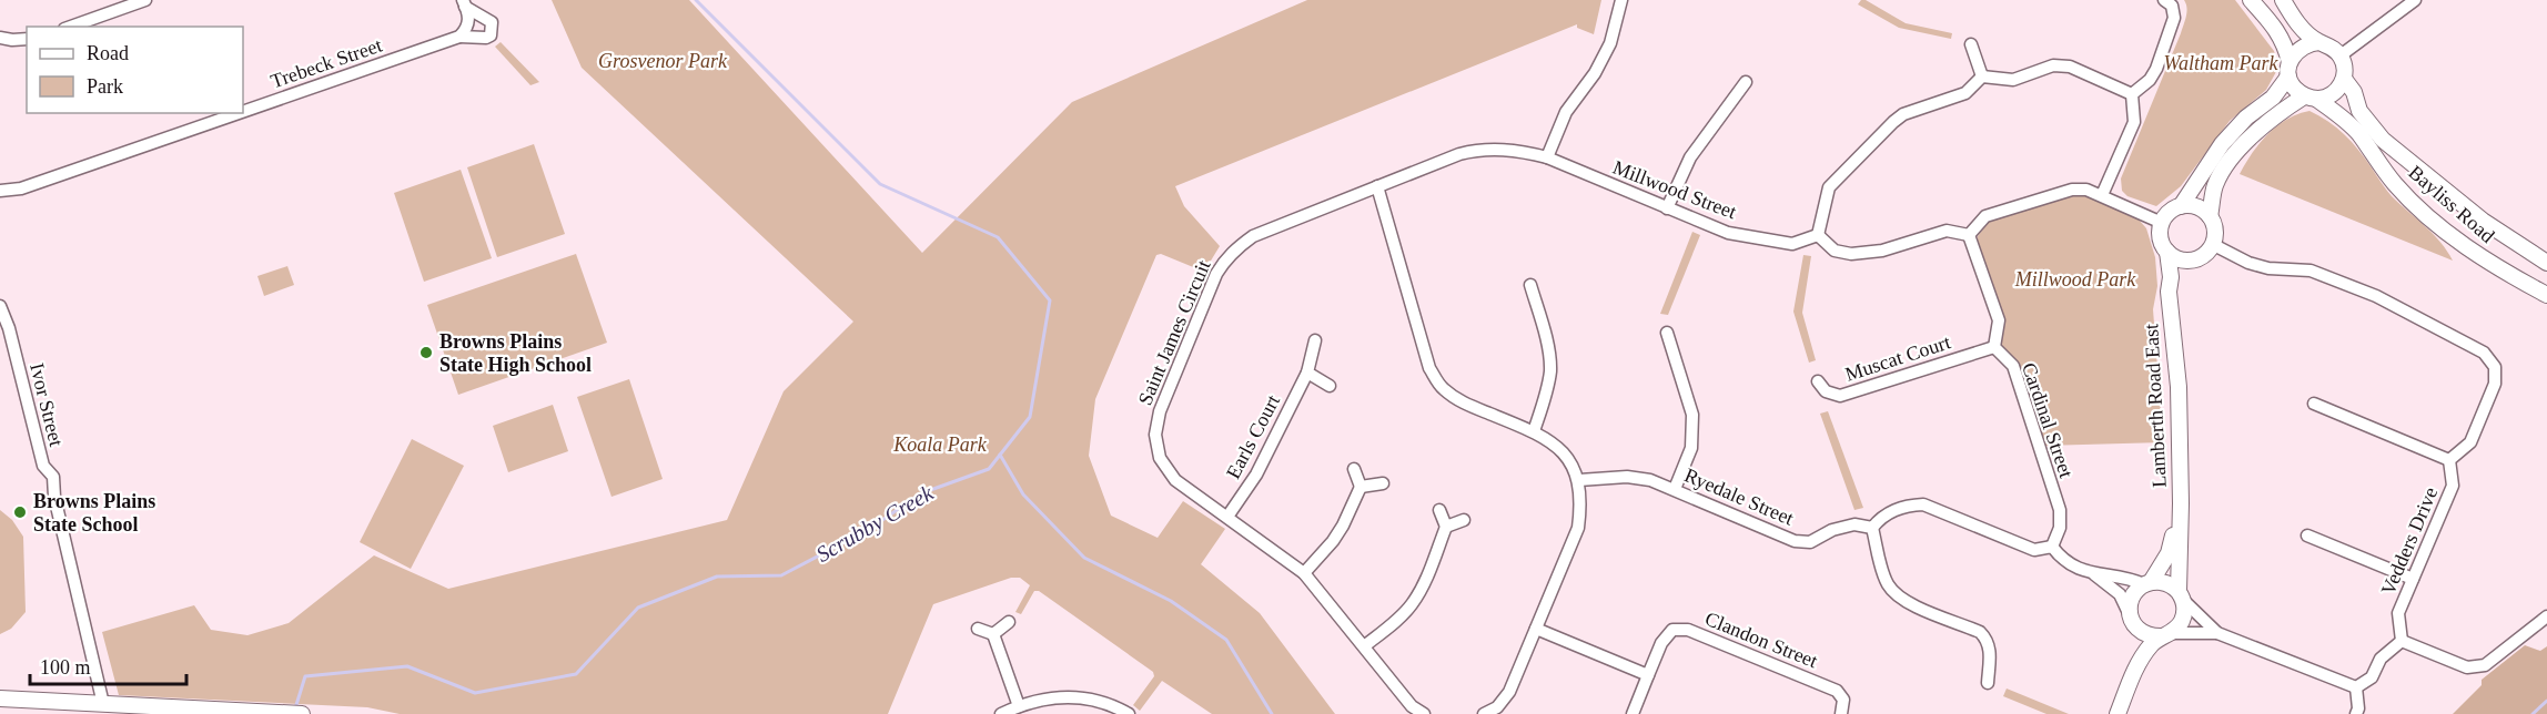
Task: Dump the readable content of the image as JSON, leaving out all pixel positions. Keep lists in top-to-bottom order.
{
  "streets": {
    "street": [
      "Trebeck Street",
      "Millwood Street",
      "Bayliss Road",
      "Saint James Circuit",
      "Muscat Court",
      "Ivor Street",
      "Lamberth Road East",
      "Cardinal Street",
      "Earls Court",
      "Ryedale Street",
      "Vedders Drive",
      "Clandon Street"
    ]
  },
  "crossings": [
    ["Millwood Street", "Saint James Circuit"],
    ["Saint James Circuit", "Earls Court"],
    ["Muscat Court", "Cardinal Street"]
  ],
  "water": ["Scrubby Creek"],
  "parks": [
    "Grosvenor Park",
    "Waltham Park",
    "Millwood Park",
    "Koala Park"
  ],
  "places": ["Browns Plains State High School", "Browns Plains State School"],
  "legend": ["Road", "Park"],
  "scale_bar": "100 m"
}
